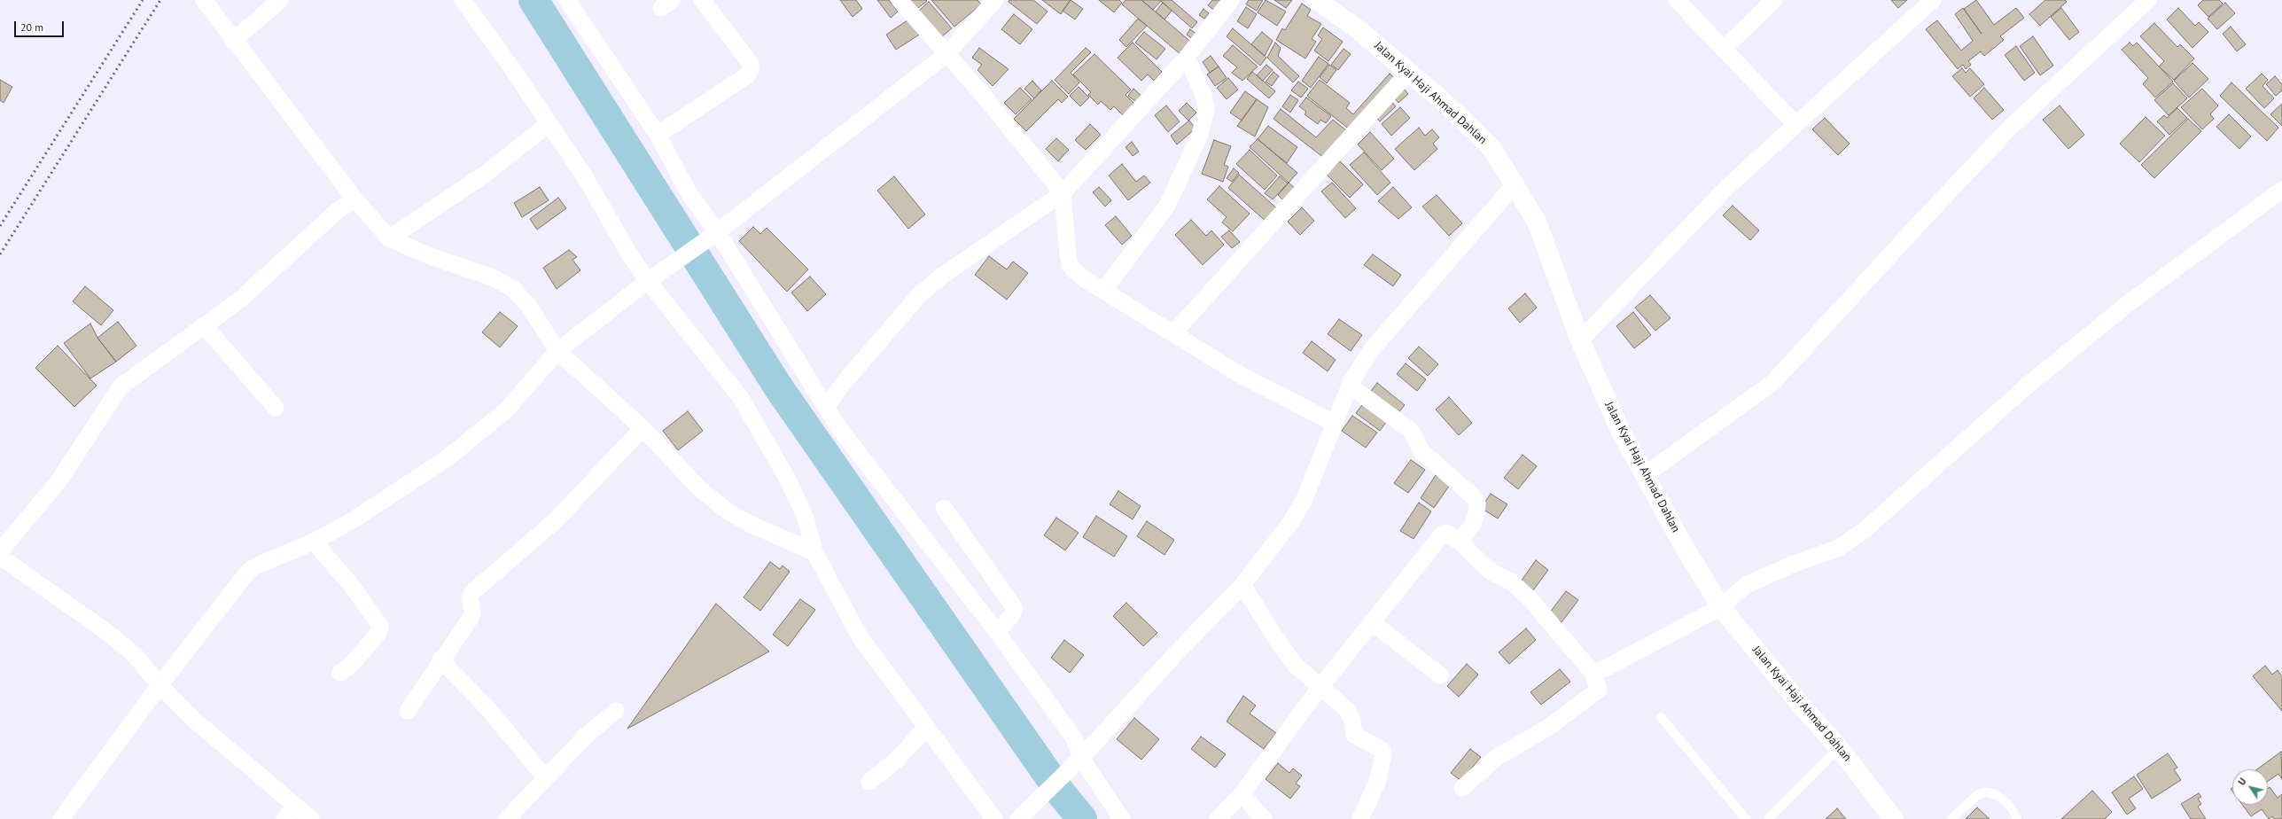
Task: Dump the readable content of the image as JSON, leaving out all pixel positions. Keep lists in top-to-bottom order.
{
  "streets": {
    "street": ["Jalan Kyai Haji Ahmad Dahlan"]
  },
  "scale_bar": "20 m",
  "north": "top left"
}
